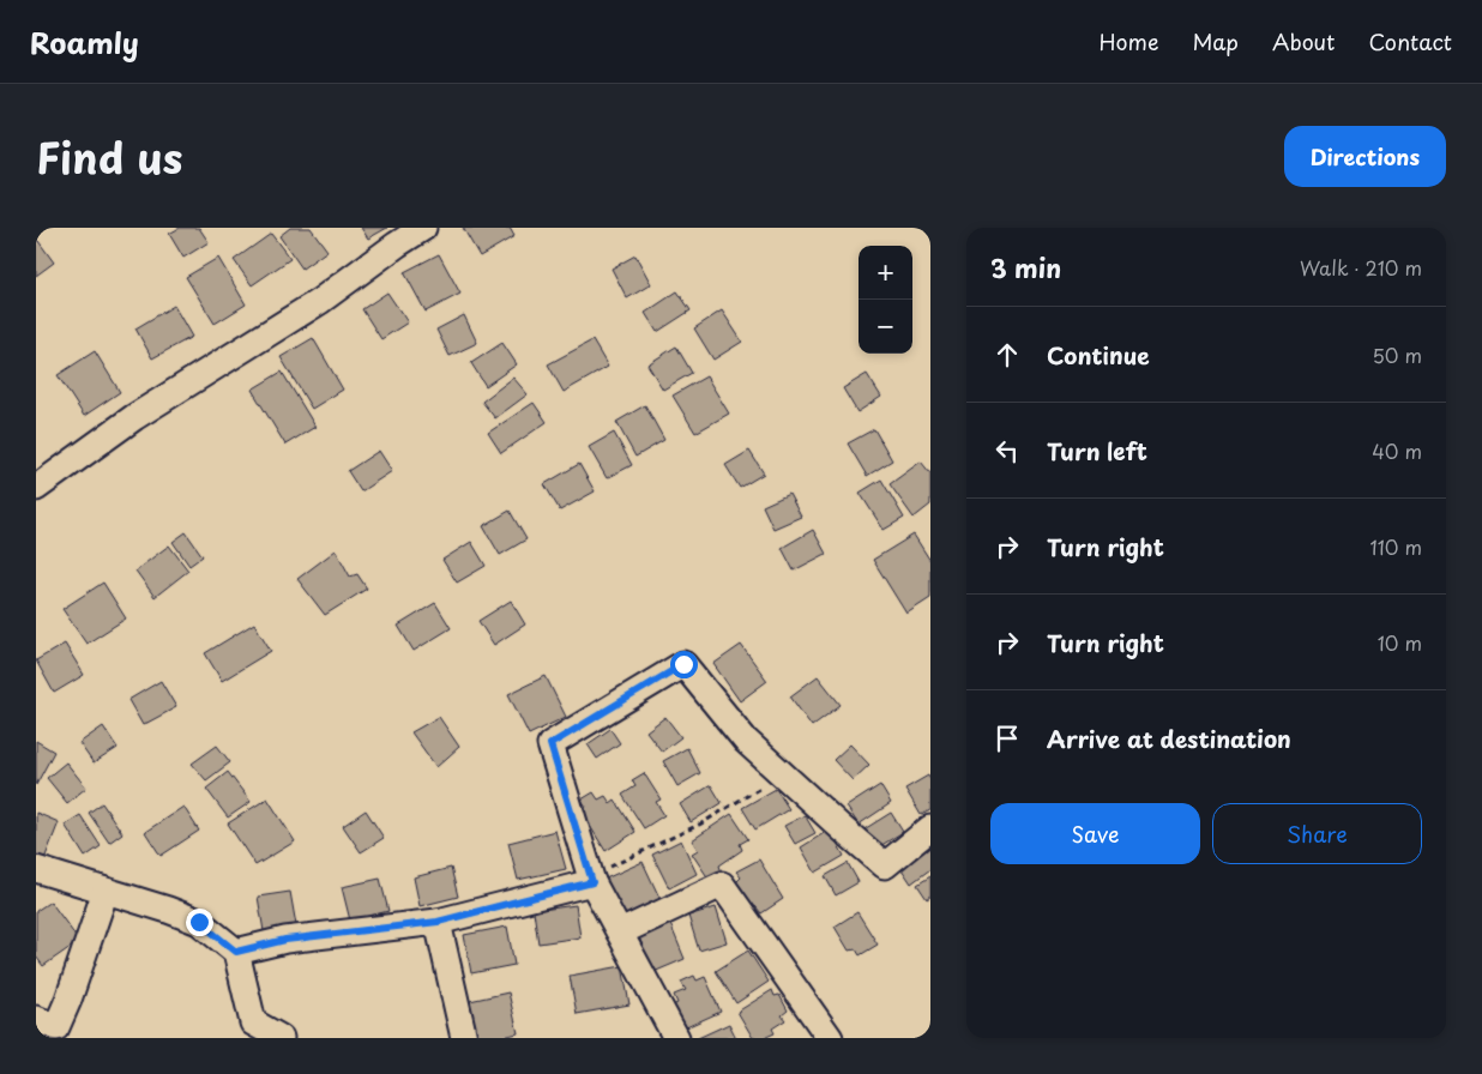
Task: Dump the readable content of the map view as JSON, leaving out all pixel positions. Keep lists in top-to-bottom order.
{
  "page": {
    "header": "Roamly",
    "nav": [
      "Home",
      "Map",
      "About",
      "Contact"
    ],
    "title": "Find us",
    "buttons": [
      "Directions",
      ["Save", "Share"]
    ],
    "heading": ["3 min", "Walk · 210 m"],
    "map_buttons": ["+", "−"],
    "list": [
      ["Continue", "50 m"],
      ["Turn left", "40 m"],
      ["Turn right", "110 m"],
      ["Turn right", "10 m"],
      "Arrive at destination"
    ]
  }
}
